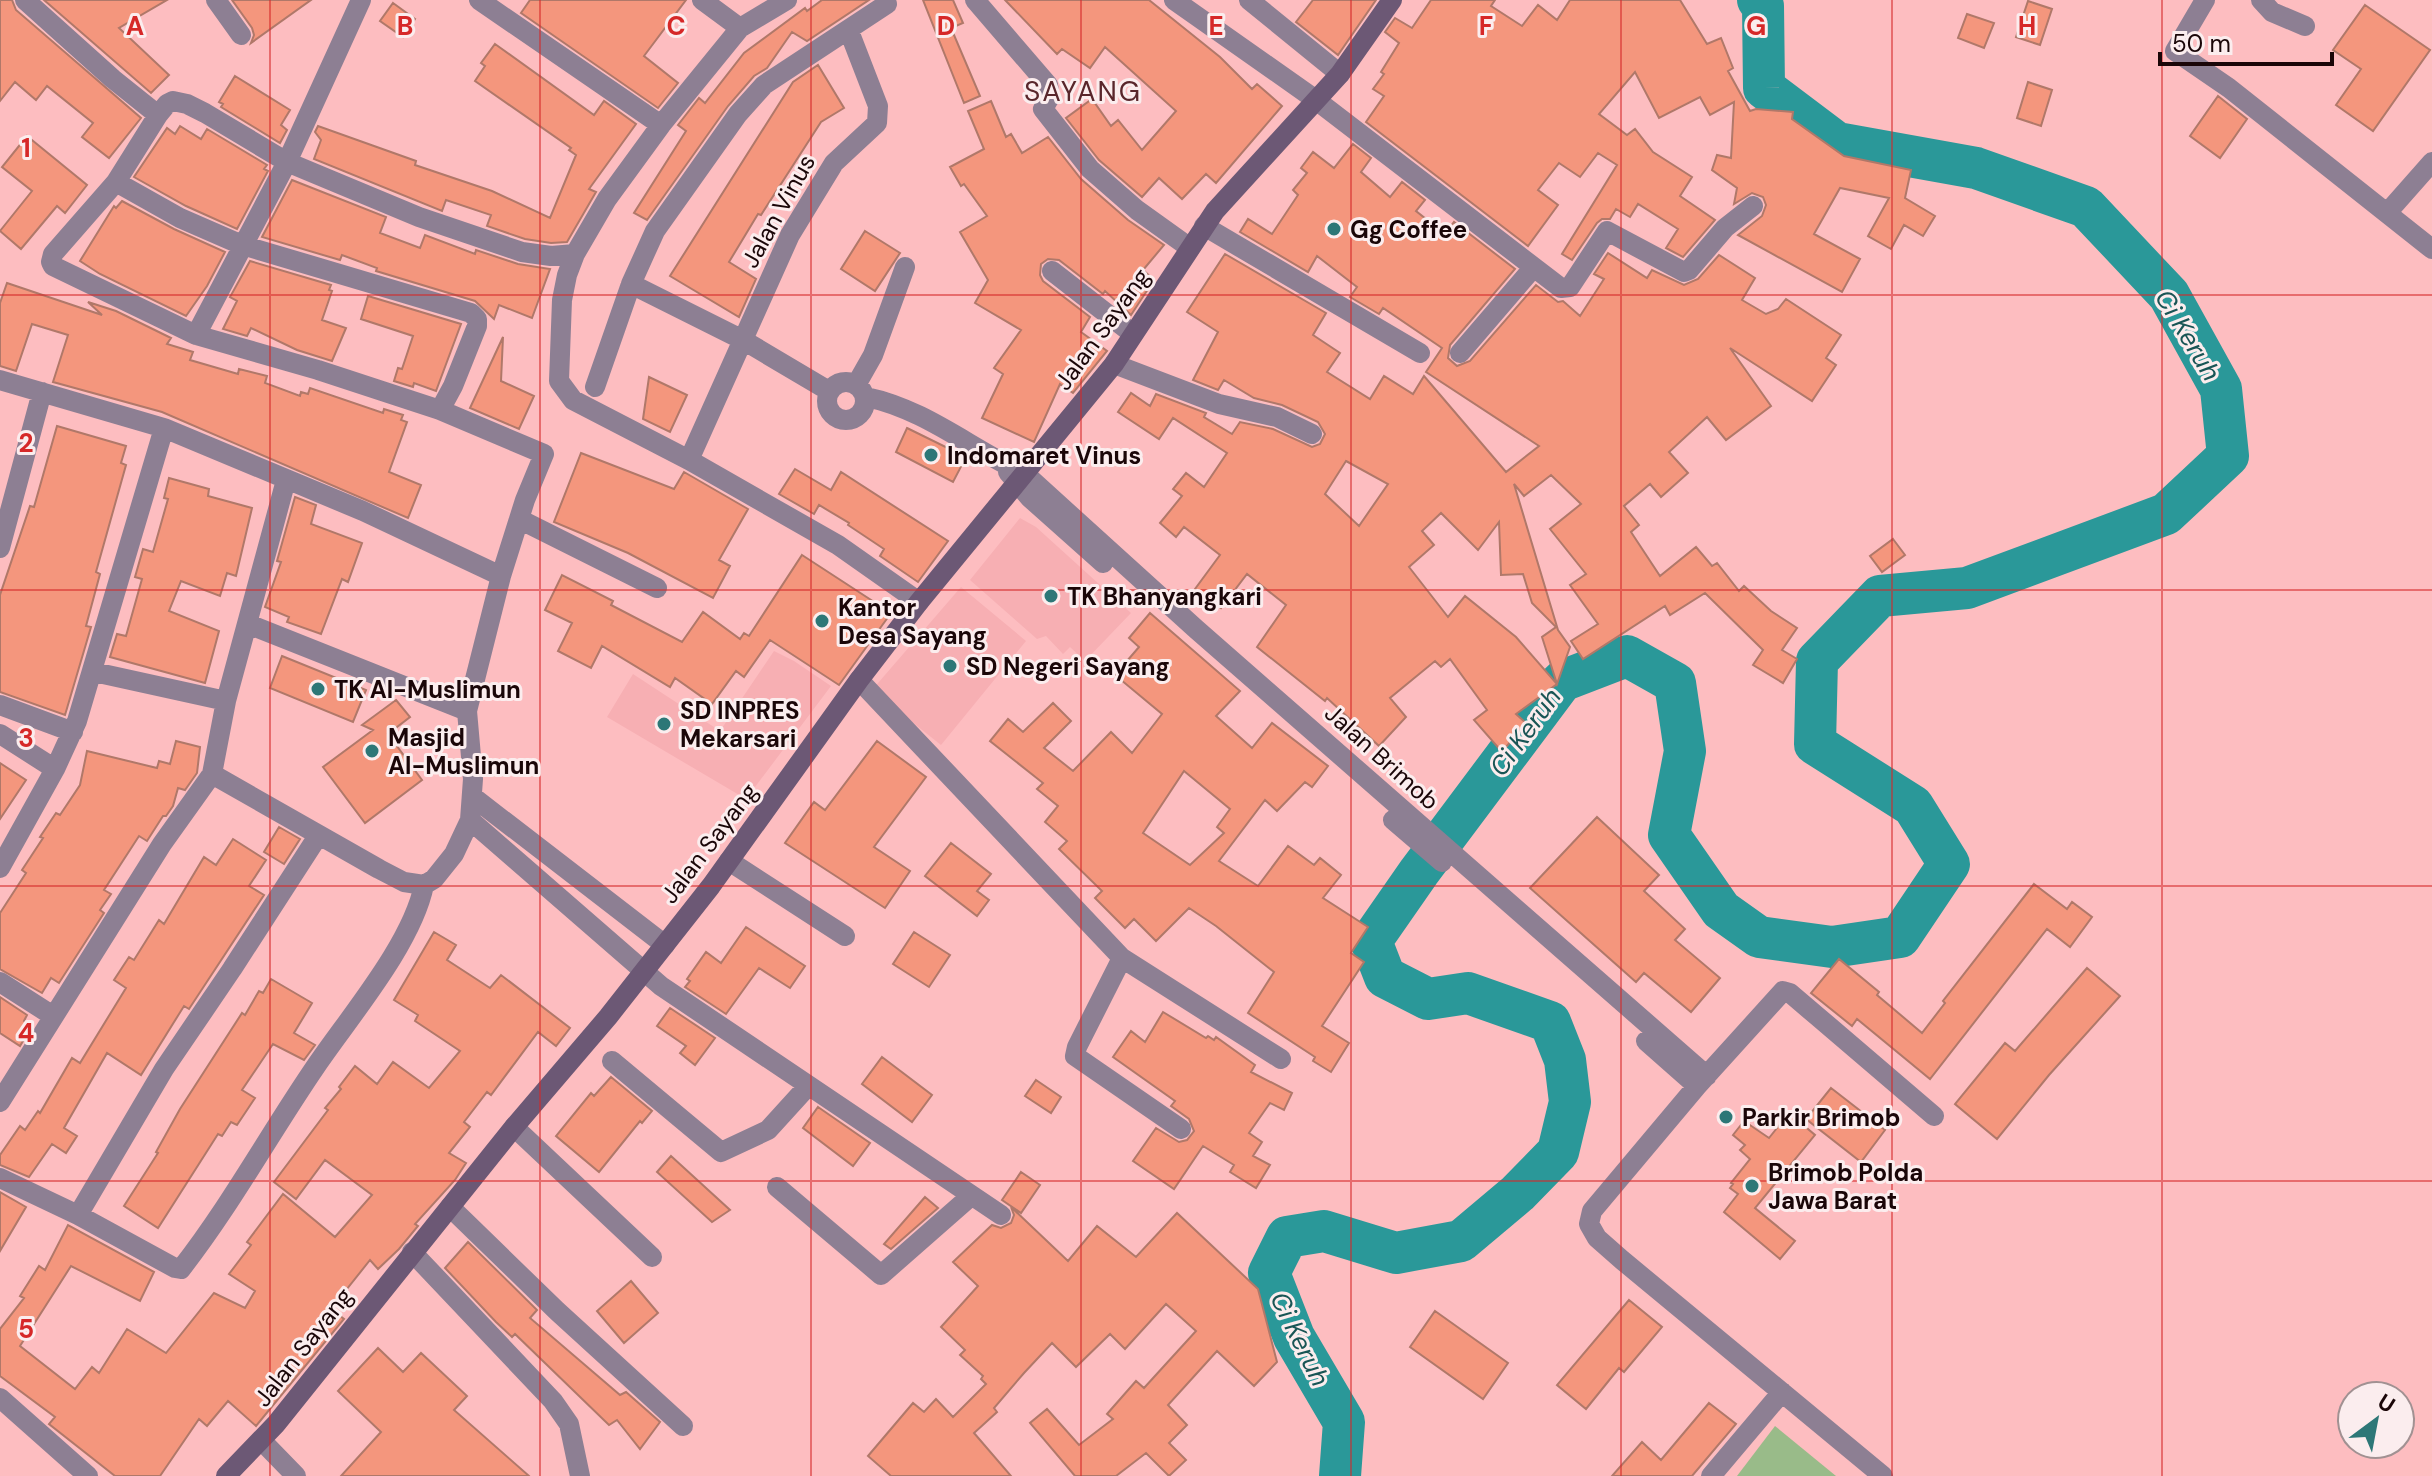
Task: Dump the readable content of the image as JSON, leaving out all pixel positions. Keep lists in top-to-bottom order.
{
  "streets": {
    "main road": ["Jalan Sayang"],
    "street": ["Jalan Vinus", "Jalan Brimob"]
  },
  "crossings": [
    ["Jalan Sayang", "Jalan Brimob"]
  ],
  "districts": ["SAYANG"],
  "water": ["Ci Keruh"],
  "places": [
    "Gg Coffee",
    "Indomaret Vinus",
    "TK Bhanyangkari",
    "Kantor Desa Sayang",
    "SD Negeri Sayang",
    "TK Al-Muslimun",
    "SD INPRES Mekarsari",
    "Masjid Al-Muslimun",
    "Parkir Brimob",
    "Brimob Polda Jawa Barat"
  ],
  "scale_bar": "50 m",
  "north": "top right",
  "grid": {
    "columns": [
      "A",
      "B",
      "C",
      "D",
      "E",
      "F",
      "G",
      "H"
    ],
    "rows": [
      "1",
      "2",
      "3",
      "4",
      "5"
    ]
  }
}
